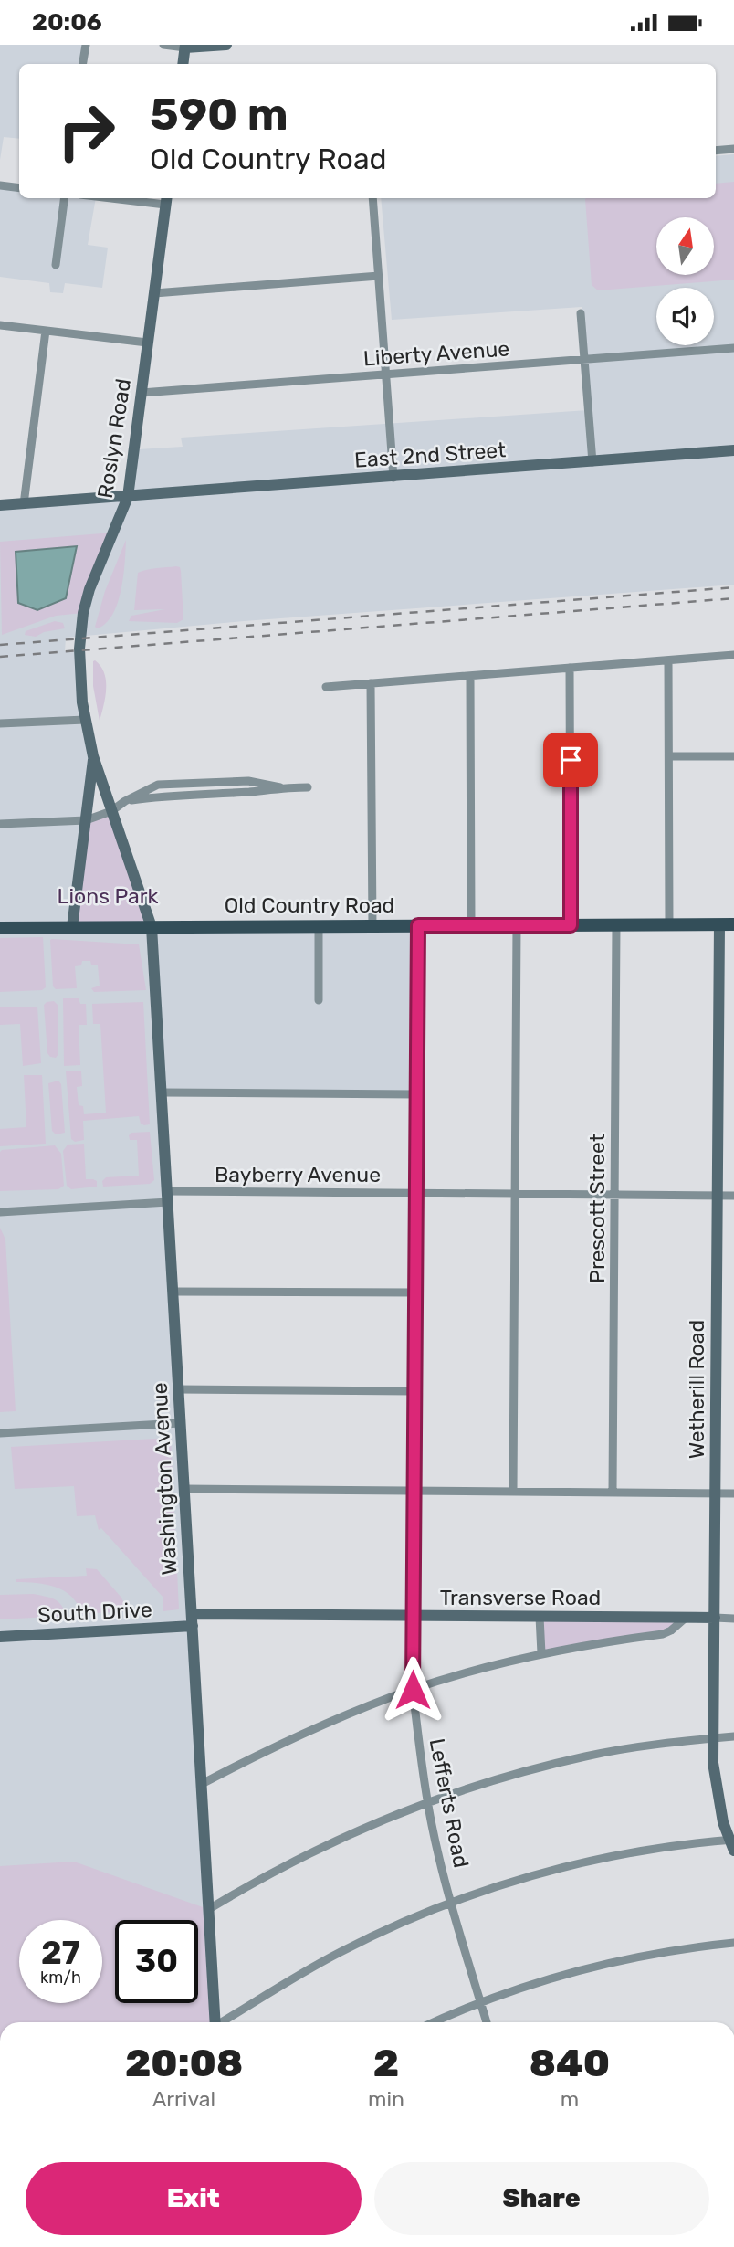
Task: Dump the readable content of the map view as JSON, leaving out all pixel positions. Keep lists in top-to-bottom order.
{
  "streets": {
    "main road": ["Old Country Road"],
    "street": [
      "Liberty Avenue",
      "Roslyn Road",
      "East 2nd Street",
      "Bayberry Avenue",
      "Prescott Street",
      "Wetherill Road",
      "Washington Avenue",
      "Transverse Road",
      "South Drive",
      "Lefferts Road"
    ]
  },
  "crossings": [
    ["Liberty Avenue", "Roslyn Road"],
    ["Roslyn Road", "East 2nd Street"],
    ["Roslyn Road", "Old Country Road"],
    ["Roslyn Road", "Washington Avenue"],
    ["Old Country Road", "Prescott Street"],
    ["Old Country Road", "Wetherill Road"],
    ["Old Country Road", "Washington Avenue"],
    ["Old Country Road", "Lefferts Road"],
    ["Bayberry Avenue", "Prescott Street"],
    ["Bayberry Avenue", "Wetherill Road"],
    ["Bayberry Avenue", "Washington Avenue"],
    ["Bayberry Avenue", "Lefferts Road"],
    ["Wetherill Road", "Transverse Road"],
    ["Washington Avenue", "Transverse Road"],
    ["Washington Avenue", "South Drive"],
    ["Transverse Road", "South Drive"],
    ["Transverse Road", "Lefferts Road"]
  ],
  "parks": ["Lions Park"],
  "north": "top",
  "page": {
    "status": "20:06",
    "turn": ["590 m", "Old Country Road"],
    "speed": "27 km/h",
    "limit": "30",
    "eta": [
      "20:08",
      "Arrival",
      "2",
      "min",
      "840",
      "m"
    ],
    "buttons": ["Exit", "Share"]
  }
}
